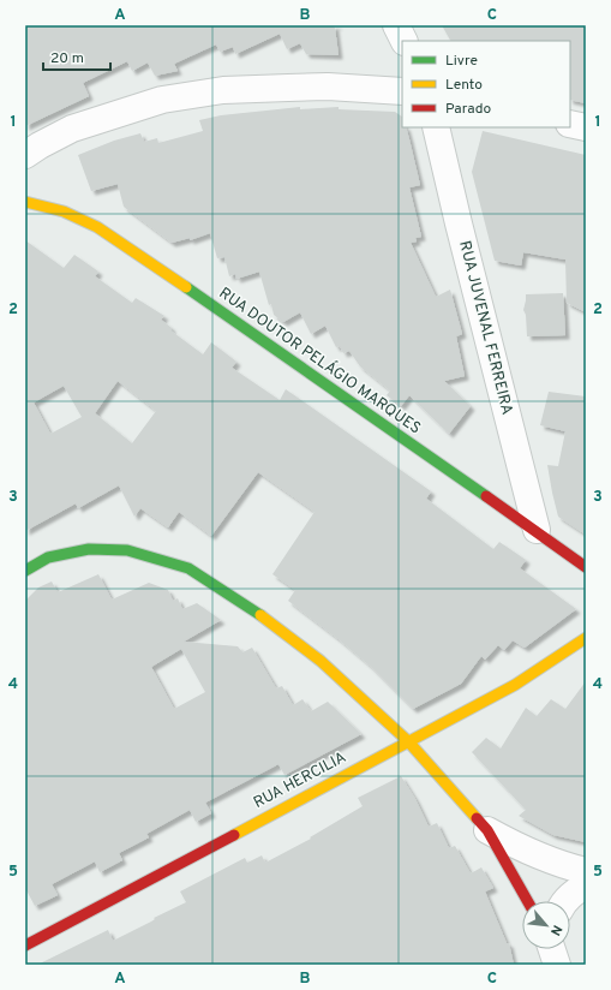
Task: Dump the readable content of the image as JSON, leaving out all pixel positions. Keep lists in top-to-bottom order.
{
  "streets": {
    "street": ["RUA JUVENAL FERREIRA", "RUA DOUTOR PELÁGIO MARQUES", "RUA HERCILIA"]
  },
  "crossings": [
    ["RUA JUVENAL FERREIRA", "RUA DOUTOR PELÁGIO MARQUES"]
  ],
  "legend": ["Livre", "Lento", "Parado"],
  "scale_bar": "20 m",
  "north": "bottom right",
  "grid": {
    "columns": ["A", "B", "C"],
    "rows": [
      "1",
      "2",
      "3",
      "4",
      "5"
    ]
  }
}
